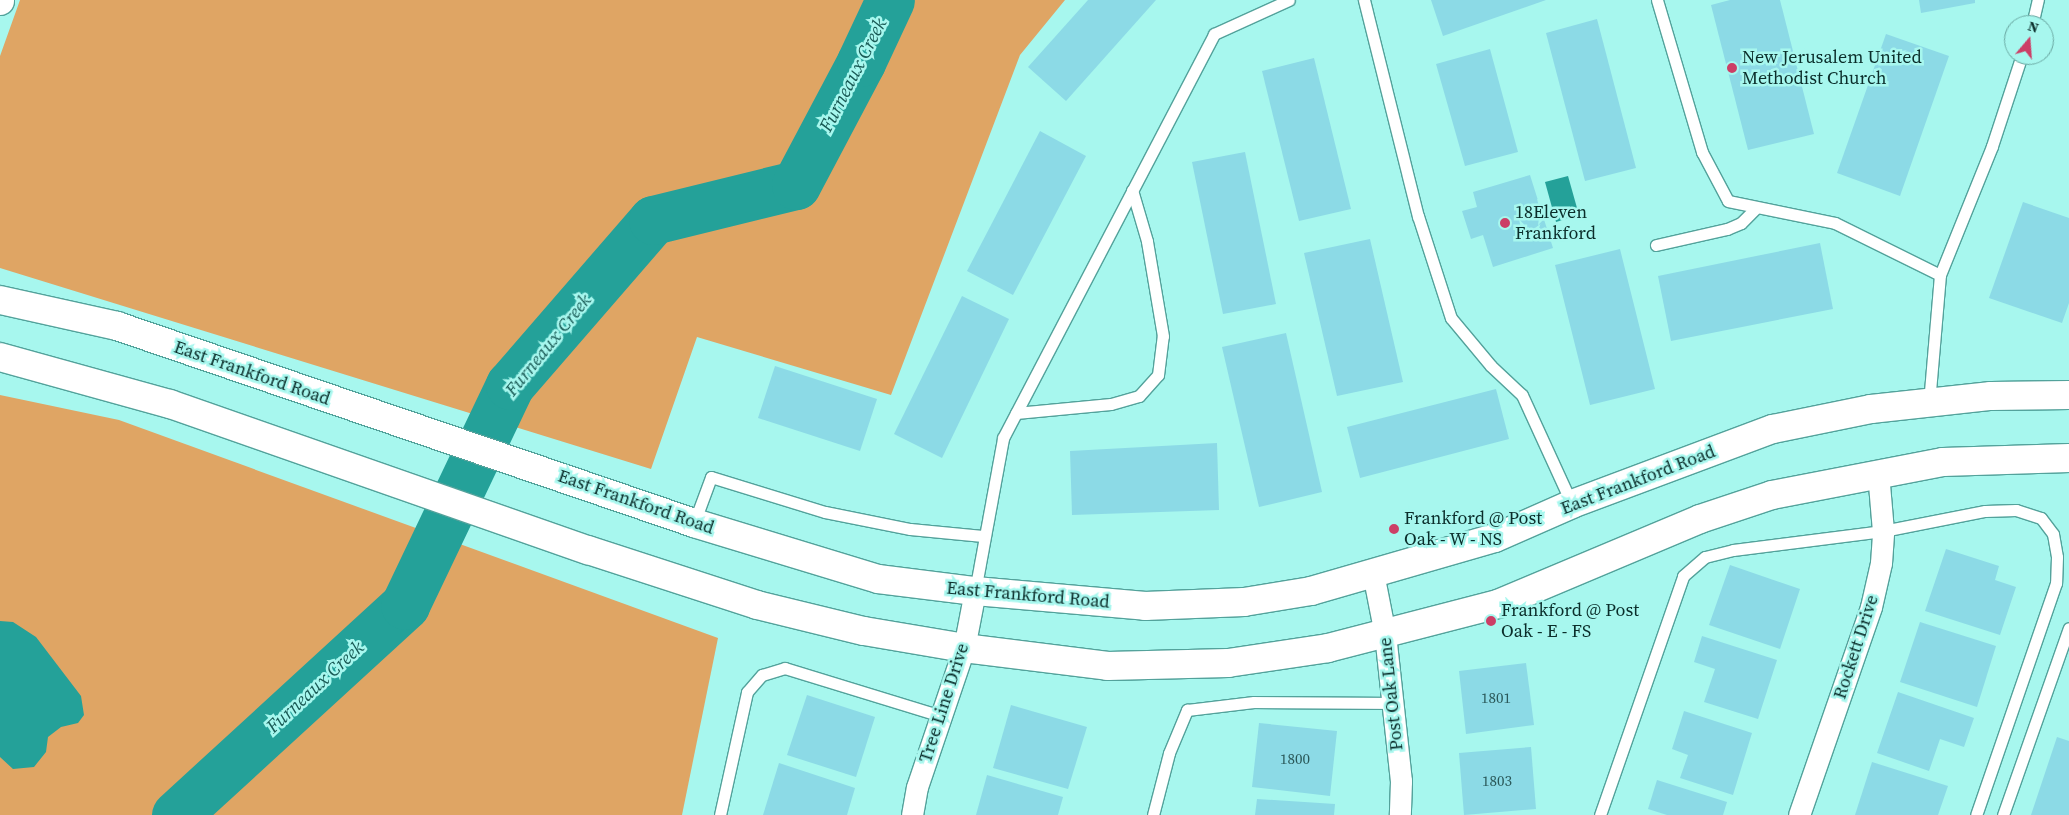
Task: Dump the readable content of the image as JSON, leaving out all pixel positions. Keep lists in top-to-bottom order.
{
  "streets": {
    "main road": ["East Frankford Road"],
    "street": ["Rockett Drive", "Post Oak Lane", "Tree Line Drive"]
  },
  "crossings": [
    ["East Frankford Road", "Post Oak Lane"],
    ["East Frankford Road", "Tree Line Drive"]
  ],
  "water": ["Furneaux Creek"],
  "places": [
    "New Jerusalem United Methodist Church",
    "18Eleven Frankford",
    "Frankford @ Post Oak - W - NS",
    "Frankford @ Post Oak - E - FS"
  ],
  "house_numbers": ["1801", "1800", "1803"],
  "north": "top"
}
